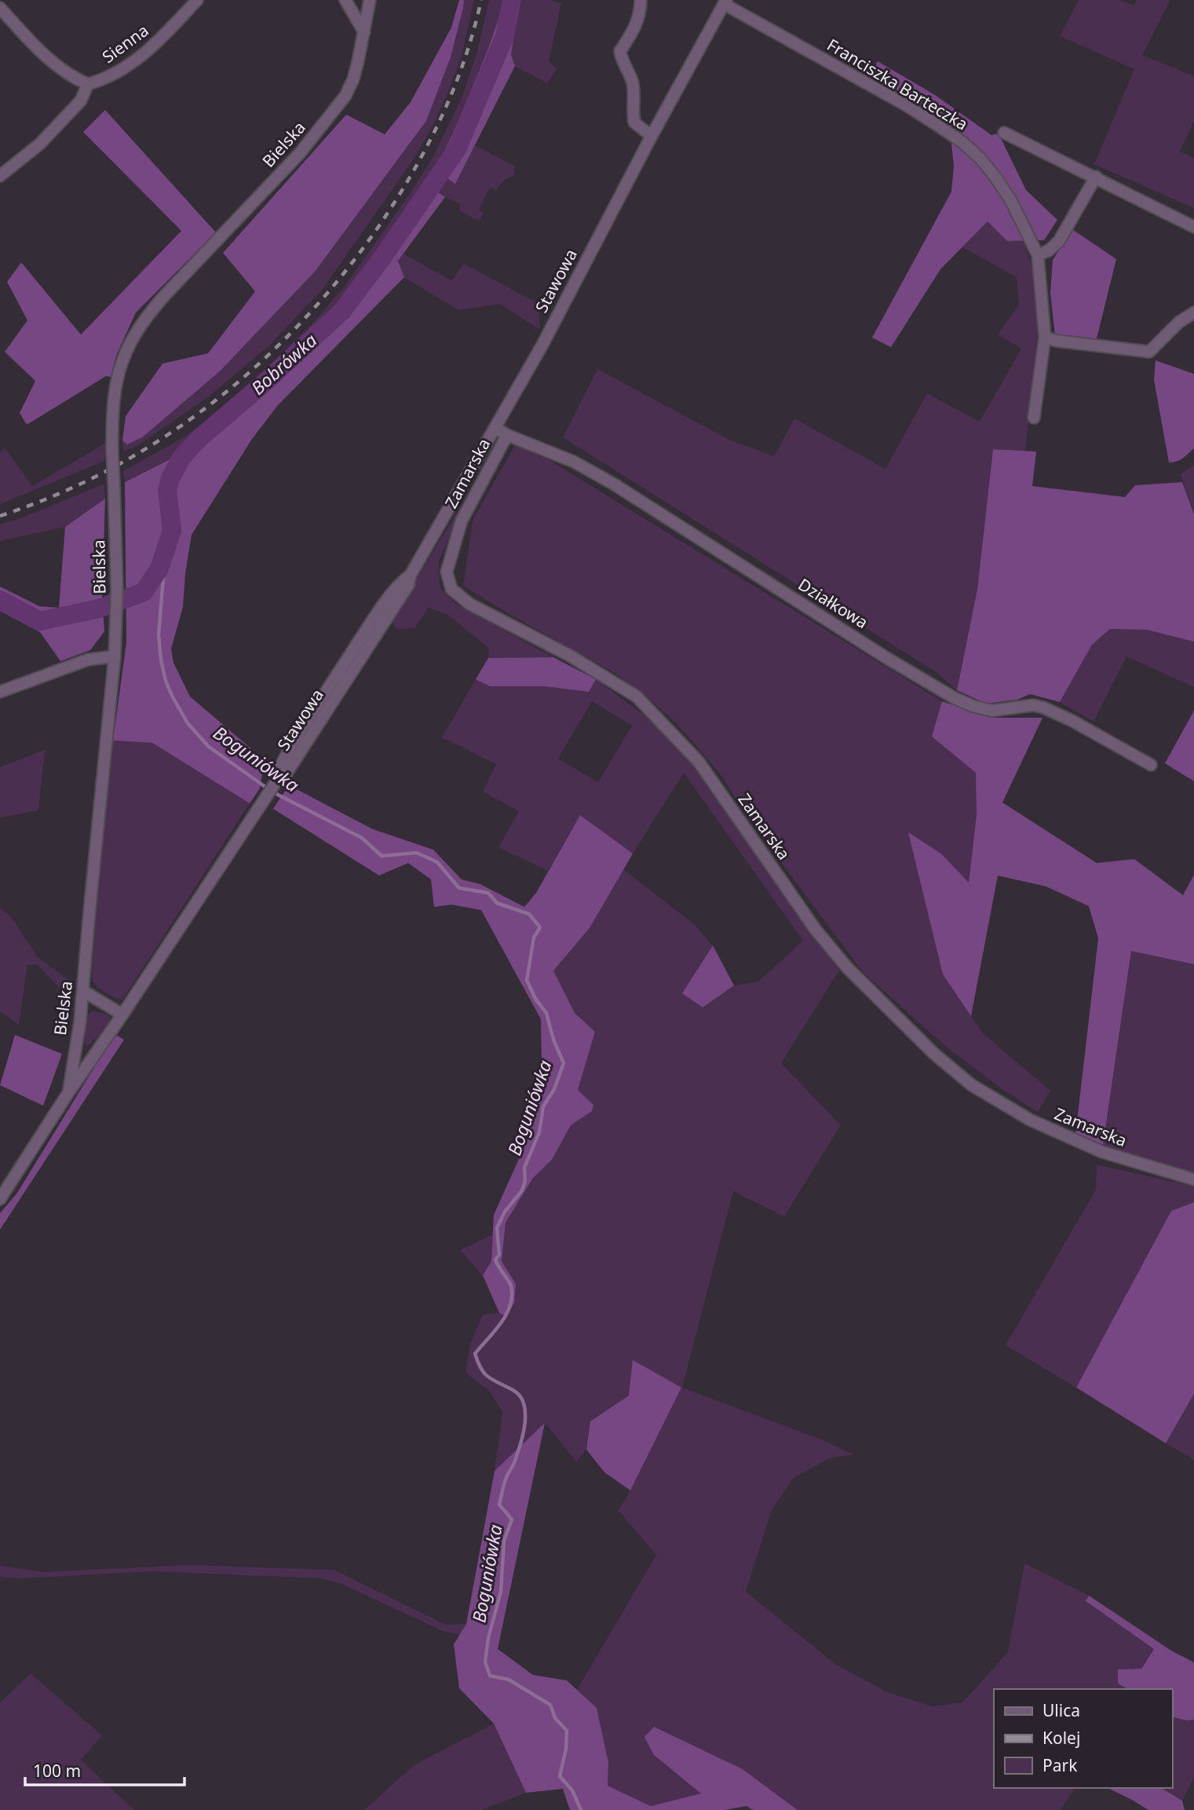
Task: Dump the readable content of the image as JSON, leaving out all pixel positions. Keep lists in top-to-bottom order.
{
  "streets": {
    "street": [
      "Sienna",
      "Franciszka Barteczka",
      "Bielska",
      "Stawowa",
      "Zamarska",
      "Działkowa"
    ]
  },
  "crossings": [
    ["Franciszka Barteczka", "Stawowa"],
    ["Stawowa", "Zamarska"],
    ["Zamarska", "Działkowa"]
  ],
  "water": ["Bobrówka", "Boguniówka"],
  "legend": ["Ulica", "Kolej", "Park"],
  "scale_bar": "100 m"
}
